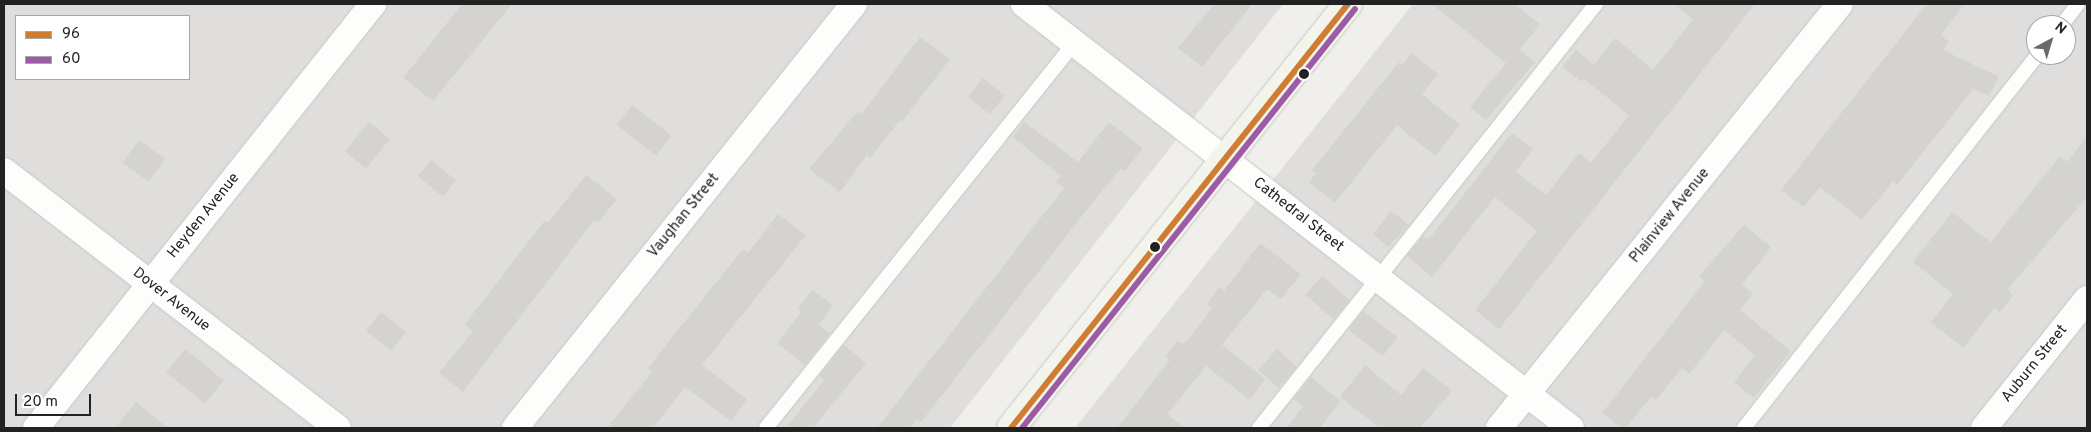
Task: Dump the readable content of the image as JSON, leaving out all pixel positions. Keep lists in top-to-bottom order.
{
  "streets": {
    "street": [
      "Cathedral Street",
      "Heyden Avenue",
      "Vaughan Street",
      "Plainview Avenue",
      "Dover Avenue",
      "Auburn Street"
    ]
  },
  "crossings": [
    ["Cathedral Street", "Plainview Avenue"],
    ["Heyden Avenue", "Dover Avenue"]
  ],
  "lines": ["transit line 96", "transit line 60"],
  "legend": ["96", "60"],
  "scale_bar": "20 m",
  "north": "top right"
}
